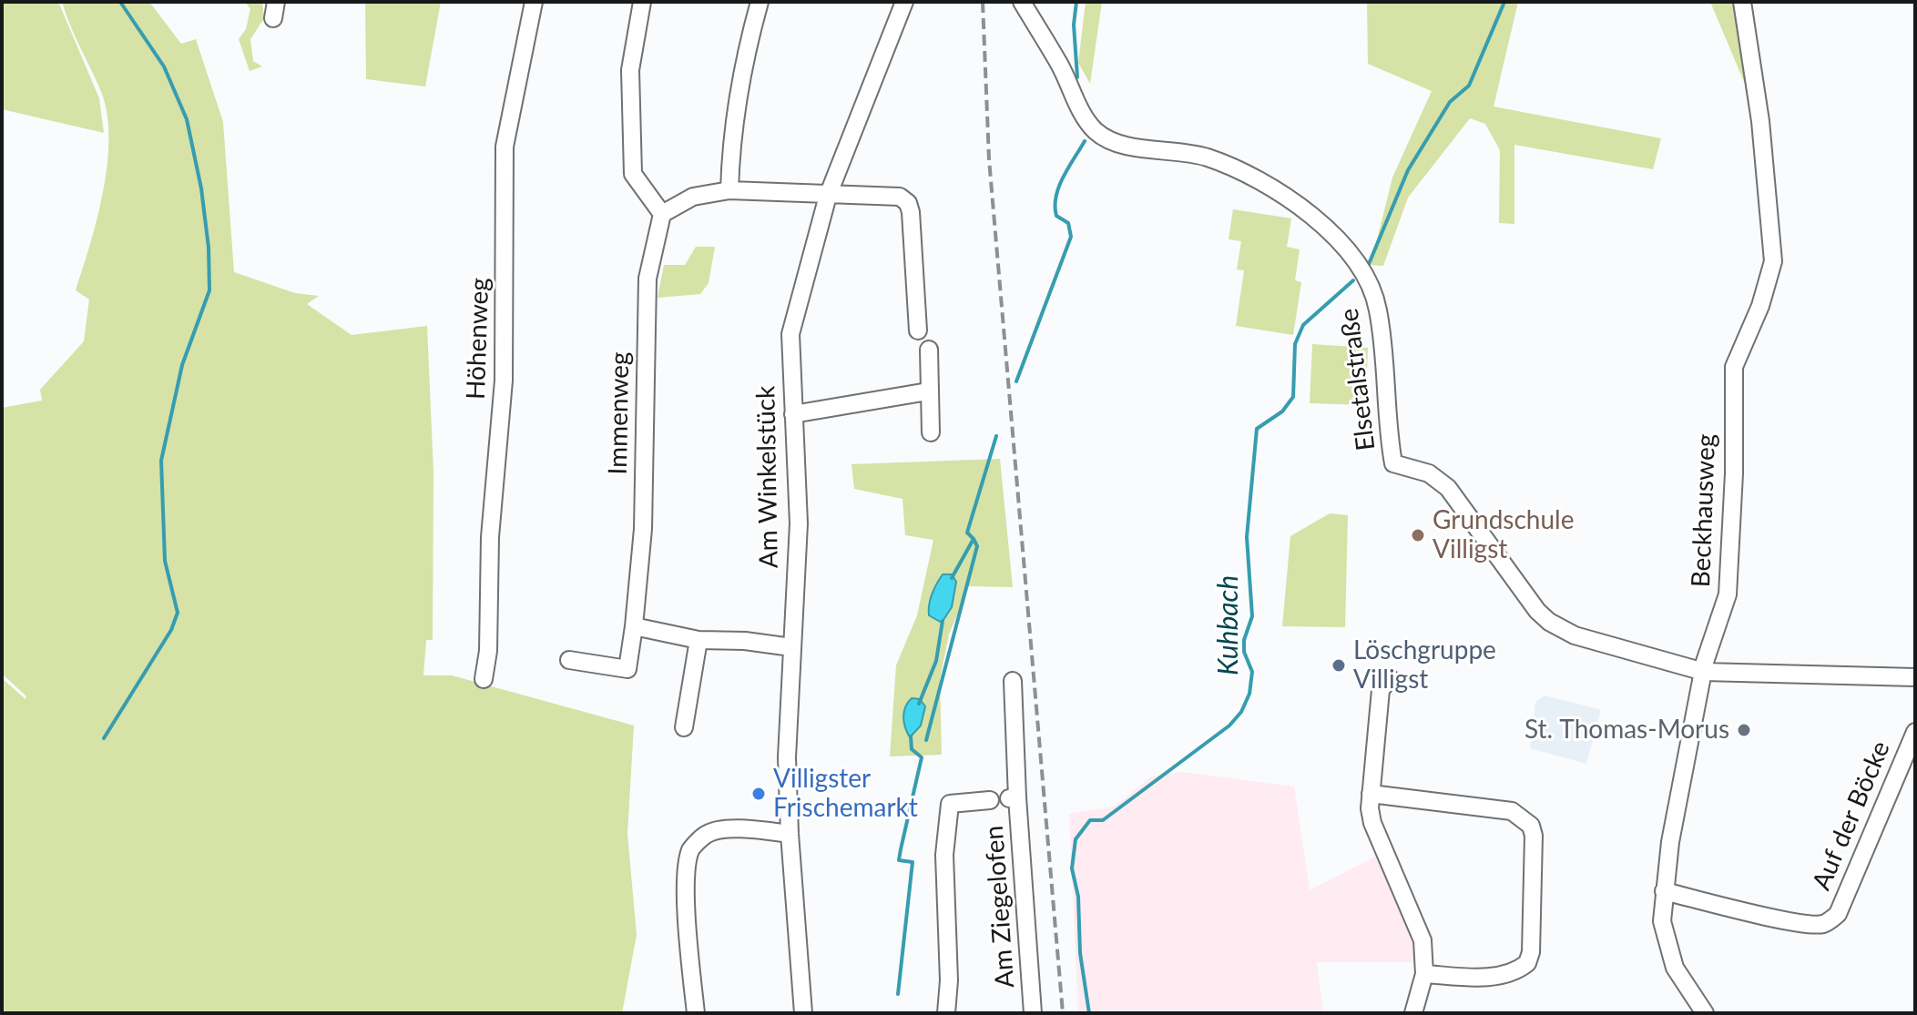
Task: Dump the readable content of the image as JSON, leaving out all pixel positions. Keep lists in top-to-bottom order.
{
  "streets": {
    "street": [
      "Höhenweg",
      "Elsetalstraße",
      "Immenweg",
      "Am Winkelstück",
      "Beckhausweg",
      "Auf der Böcke",
      "Am Ziegelofen"
    ]
  },
  "crossings": [
    ["Elsetalstraße", "Beckhausweg"],
    ["Beckhausweg", "Auf der Böcke"]
  ],
  "water": ["Kuhbach"],
  "places": [
    "Grundschule Villigst",
    "Löschgruppe Villigst",
    "St. Thomas-Morus",
    "Villigster Frischemarkt"
  ]
}
